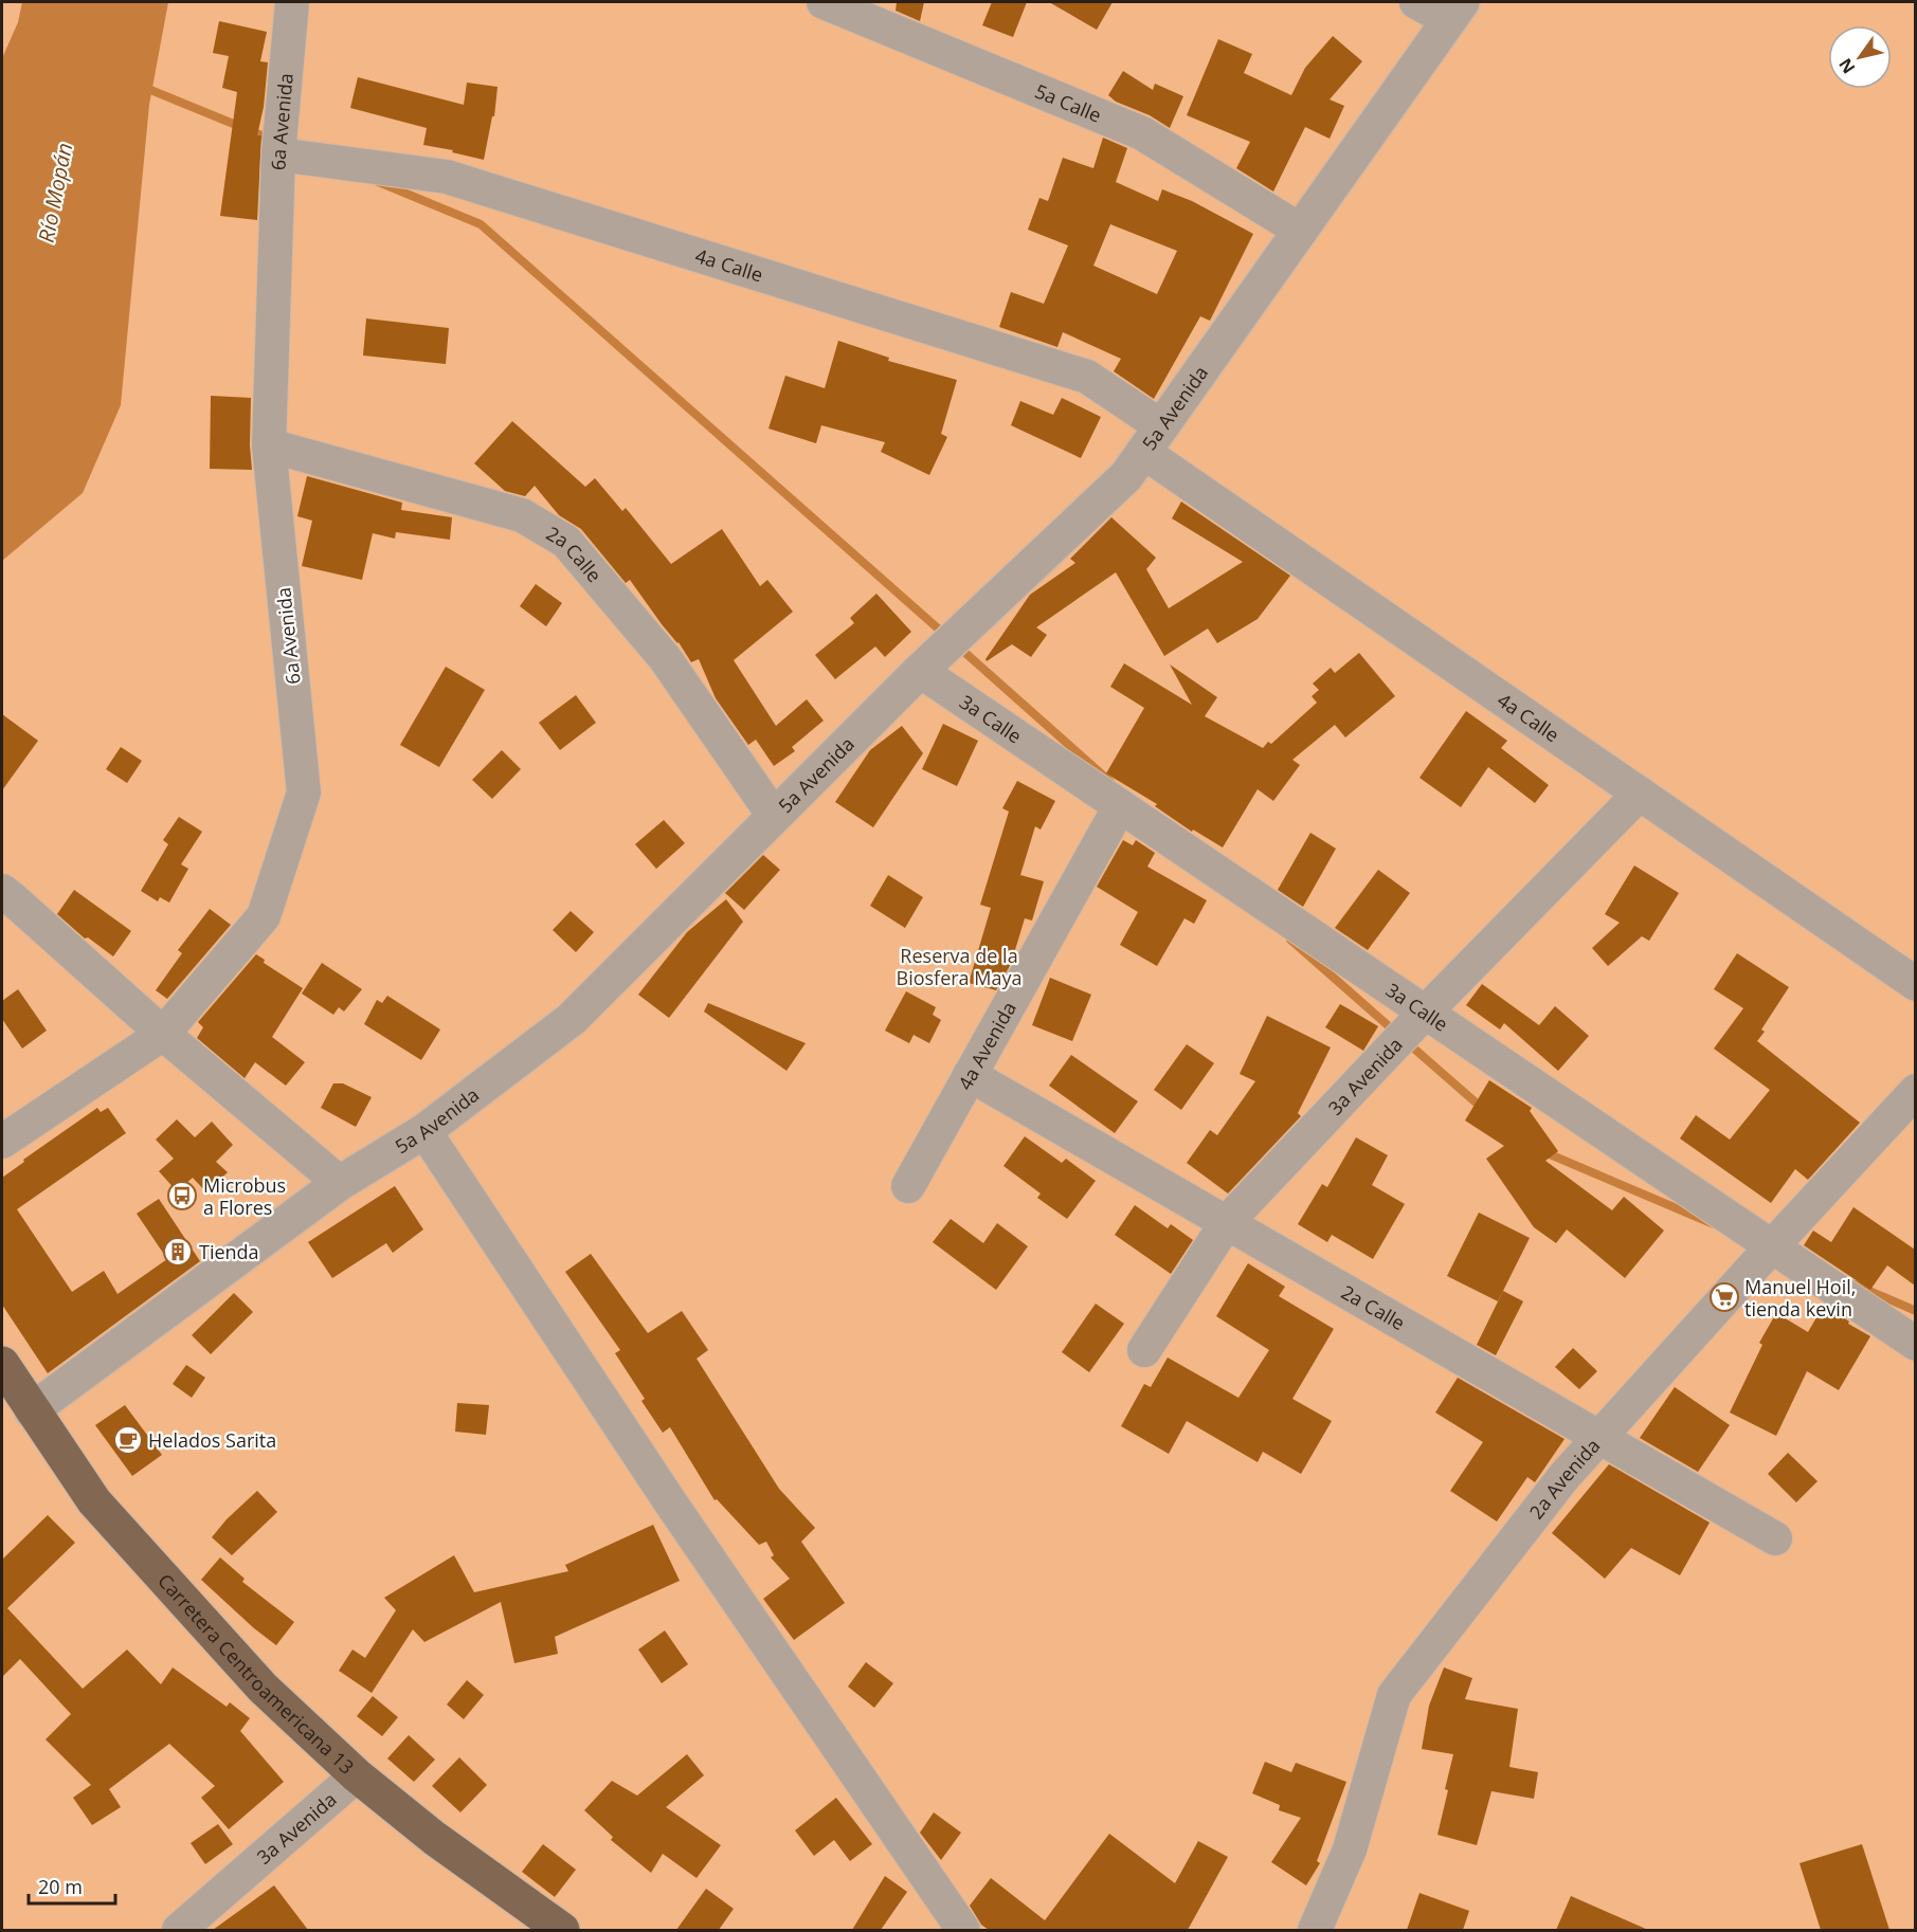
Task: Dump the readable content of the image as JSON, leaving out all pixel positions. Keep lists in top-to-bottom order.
{
  "streets": {
    "highway": ["Carretera Centroamericana 13"],
    "street": [
      "5a Calle",
      "6a Avenida",
      "4a Calle",
      "5a Avenida",
      "2a Calle",
      "3a Calle",
      "4a Avenida",
      "3a Avenida",
      "2a Avenida"
    ]
  },
  "crossings": [
    ["5a Calle", "5a Avenida"],
    ["6a Avenida", "4a Calle"],
    ["6a Avenida", "2a Calle"],
    ["4a Calle", "5a Avenida"],
    ["4a Calle", "3a Avenida"],
    ["5a Avenida", "2a Calle"],
    ["5a Avenida", "3a Calle"],
    ["5a Avenida", "Carretera Centroamericana 13"],
    ["2a Calle", "4a Avenida"],
    ["2a Calle", "3a Avenida"],
    ["2a Calle", "2a Avenida"],
    ["3a Calle", "4a Avenida"],
    ["3a Calle", "3a Avenida"],
    ["3a Calle", "2a Avenida"],
    ["3a Avenida", "Carretera Centroamericana 13"]
  ],
  "water": ["Río Mopán"],
  "parks": ["Reserva de la Biosfera Maya"],
  "places": {
    "bus stop": ["Microbus a Flores"],
    "building": ["Tienda"],
    "supermarket": ["Manuel Hoil, tienda kevin"],
    "cafe": ["Helados Sarita"]
  },
  "scale_bar": "20 m",
  "north": "bottom left"
}
